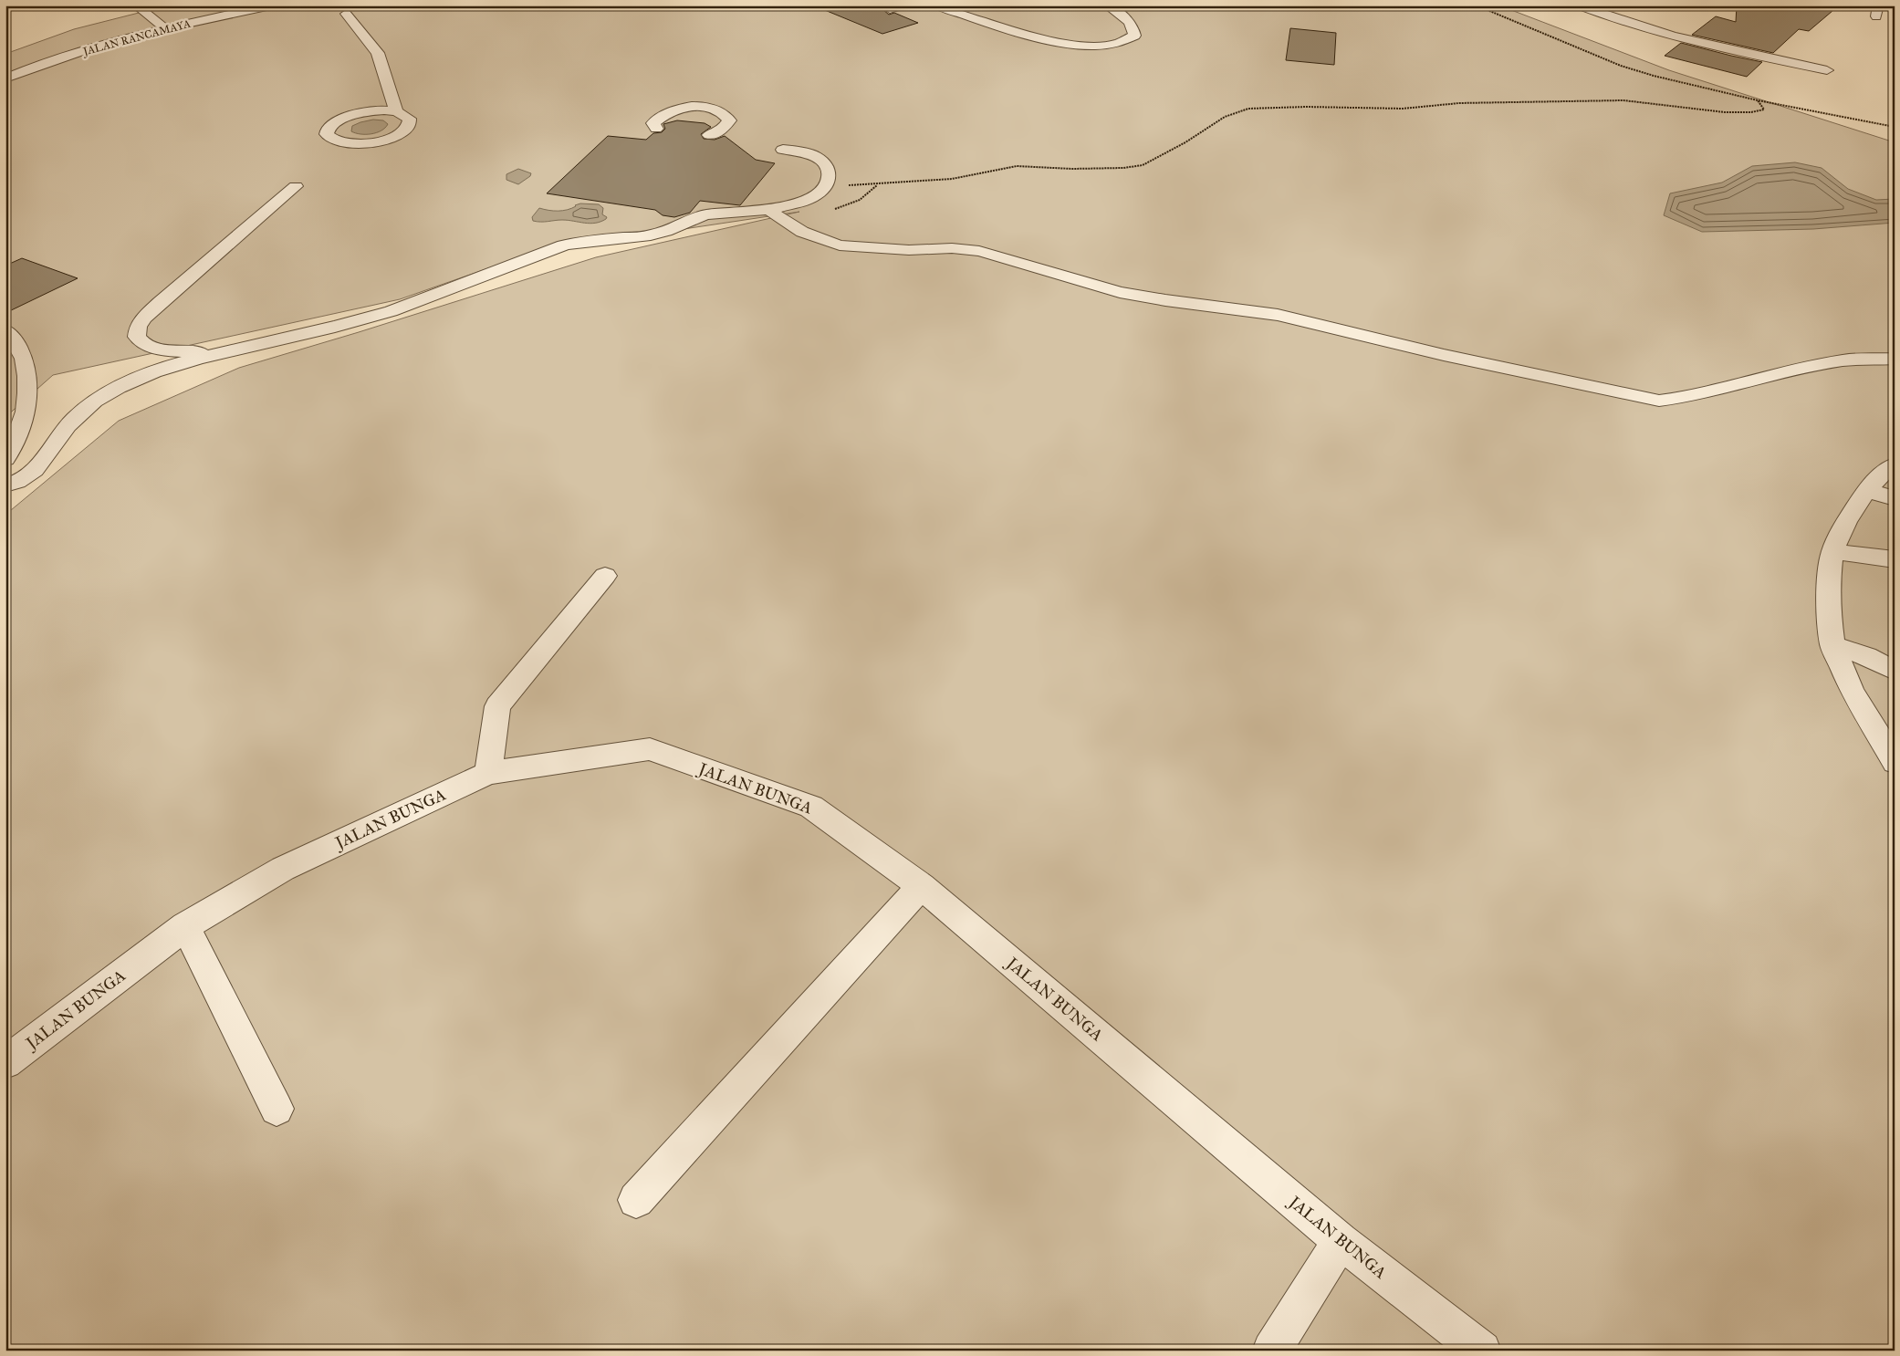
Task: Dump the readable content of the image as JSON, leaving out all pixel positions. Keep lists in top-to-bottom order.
{
  "streets": {
    "street": ["JALAN RANCAMAYA", "JALAN BUNGA"]
  }
}
